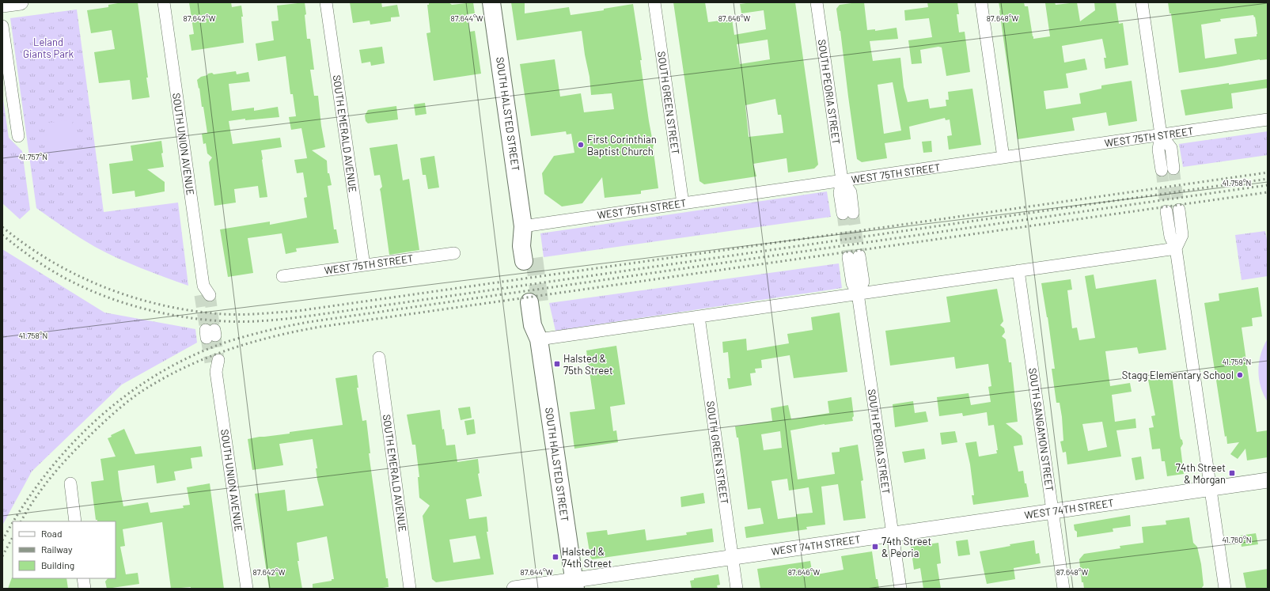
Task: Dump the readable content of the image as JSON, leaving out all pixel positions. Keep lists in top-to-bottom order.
{
  "streets": {
    "main road": ["SOUTH HALSTED STREET"],
    "street": [
      "SOUTH PEORIA STREET",
      "SOUTH GREEN STREET",
      "SOUTH EMERALD AVENUE",
      "WEST 75TH STREET",
      "SOUTH UNION AVENUE",
      "SOUTH SANGAMON STREET",
      "WEST 74TH STREET"
    ]
  },
  "crossings": [
    ["SOUTH PEORIA STREET", "WEST 75TH STREET"],
    ["SOUTH PEORIA STREET", "WEST 74TH STREET"],
    ["SOUTH GREEN STREET", "WEST 75TH STREET"],
    ["SOUTH GREEN STREET", "WEST 74TH STREET"],
    ["SOUTH HALSTED STREET", "WEST 75TH STREET"],
    ["SOUTH HALSTED STREET", "WEST 74TH STREET"],
    ["SOUTH EMERALD AVENUE", "WEST 75TH STREET"],
    ["SOUTH SANGAMON STREET", "WEST 74TH STREET"]
  ],
  "parks": ["Leland Giants Park"],
  "places": {
    "other": ["First Corinthian Baptist Church", "Stagg Elementary School"],
    "transit": [
      "Halsted & 75th Street",
      "74th Street & Morgan",
      "74th Street & Peoria",
      "Halsted & 74th Street"
    ]
  },
  "legend": ["Road", "Railway", "Building"],
  "coordinates": [
    "87.642°W",
    "87.644°W",
    "87.646°W",
    "87.648°W",
    "41.757°N",
    "41.758°N",
    "41.759°N",
    "41.760°N"
  ]
}
